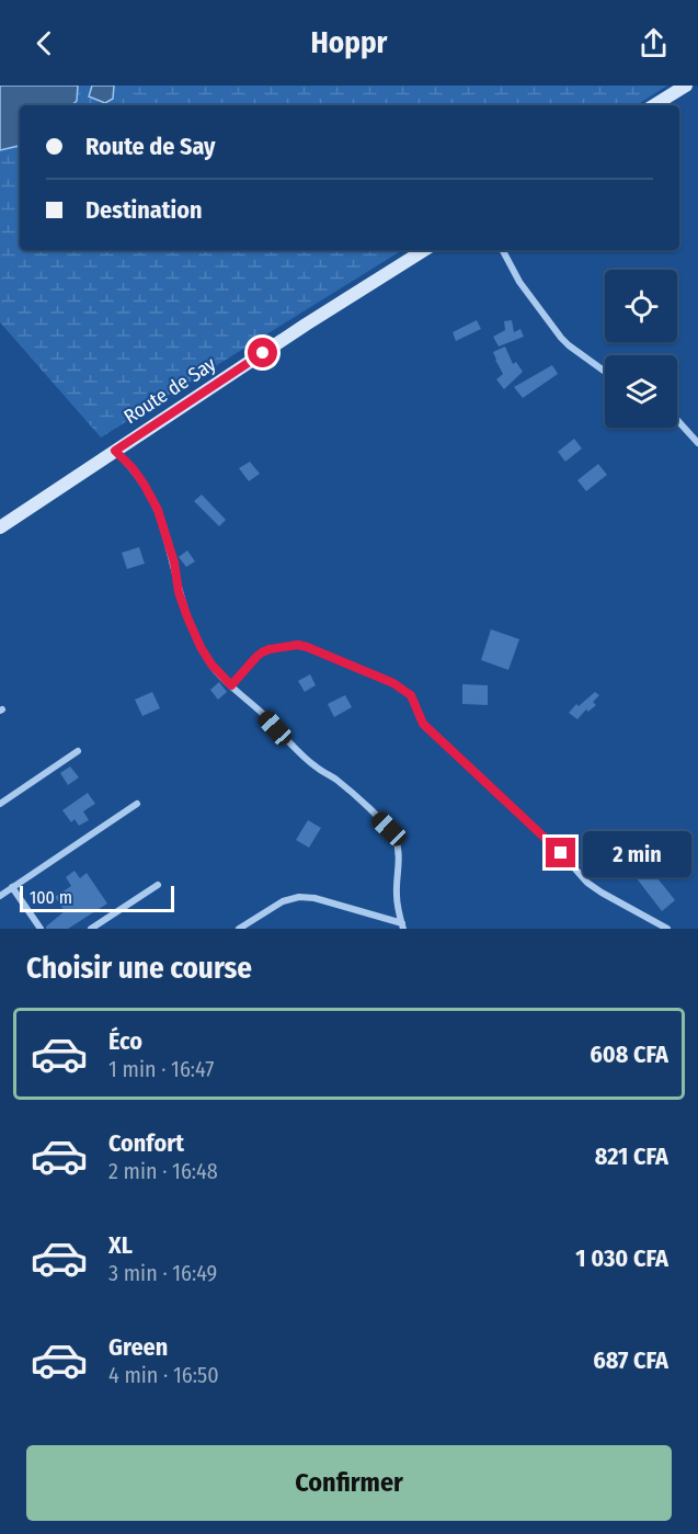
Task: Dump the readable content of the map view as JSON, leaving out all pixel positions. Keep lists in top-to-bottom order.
{
  "streets": {
    "main road": ["Route de Say"]
  },
  "scale_bar": "100 m",
  "page": {
    "header": "Hoppr",
    "banner": ["Route de Say", "Destination"],
    "bubble": "2 min",
    "scale": "100 m",
    "heading": "Choisir une course",
    "list": [
      {
        "name": "Éco",
        "note": "1 min · 16:47",
        "value": "608 CFA"
      },
      {
        "name": "Confort",
        "note": "2 min · 16:48",
        "value": "821 CFA"
      },
      {
        "name": "XL",
        "note": "3 min · 16:49",
        "value": "1 030 CFA"
      },
      {
        "name": "Green",
        "note": "4 min · 16:50",
        "value": "687 CFA"
      }
    ],
    "buttons": "Confirmer"
  }
}
